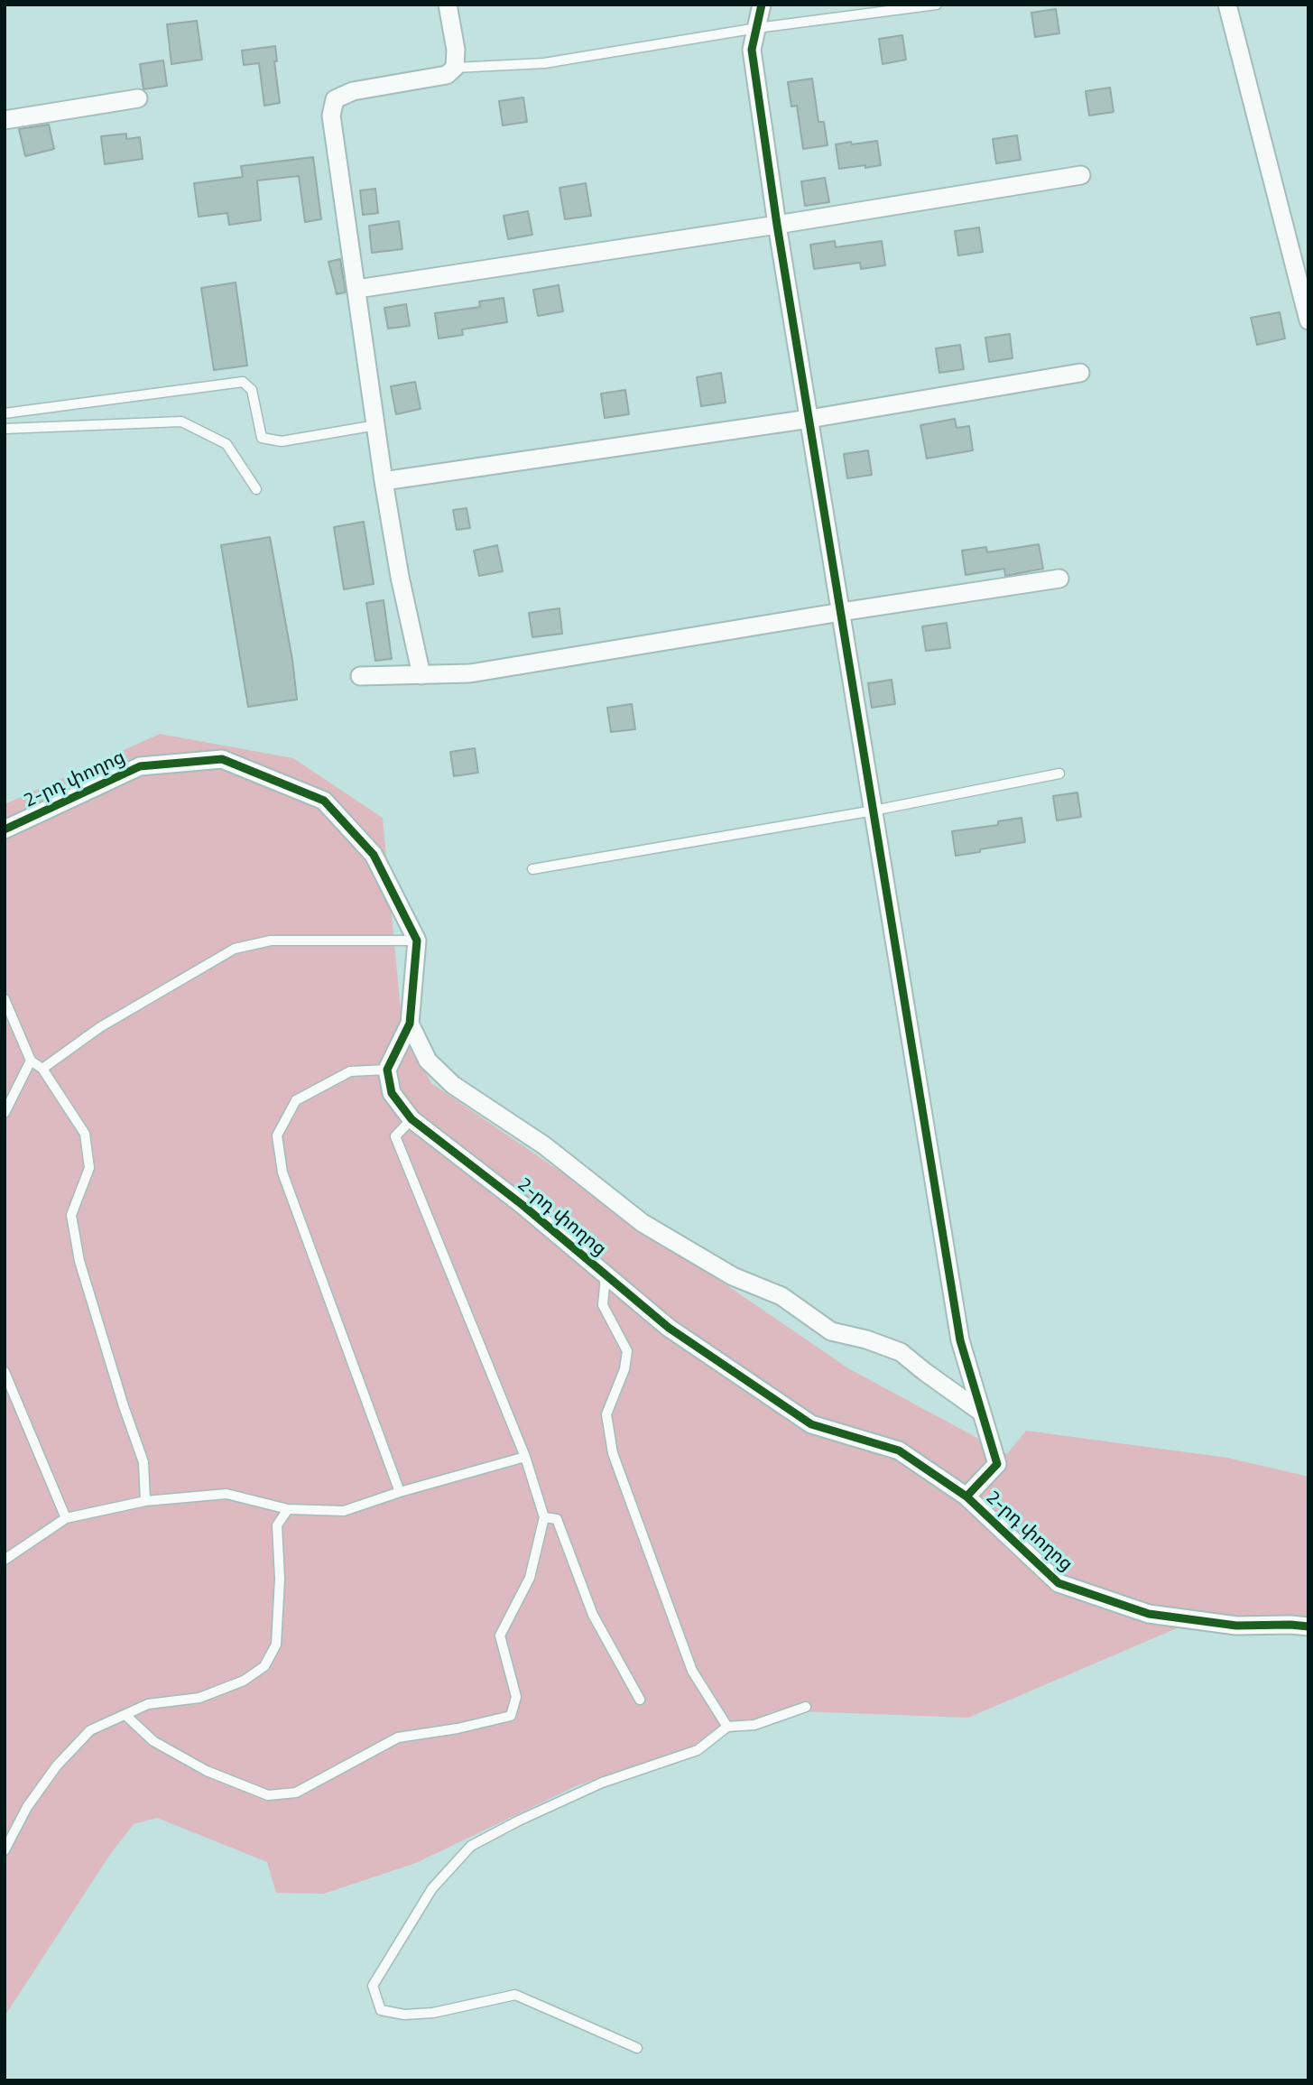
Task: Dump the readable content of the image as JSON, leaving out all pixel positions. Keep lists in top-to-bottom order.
{
  "streets": {
    "street": ["2-րդ փողոց"]
  }
}
